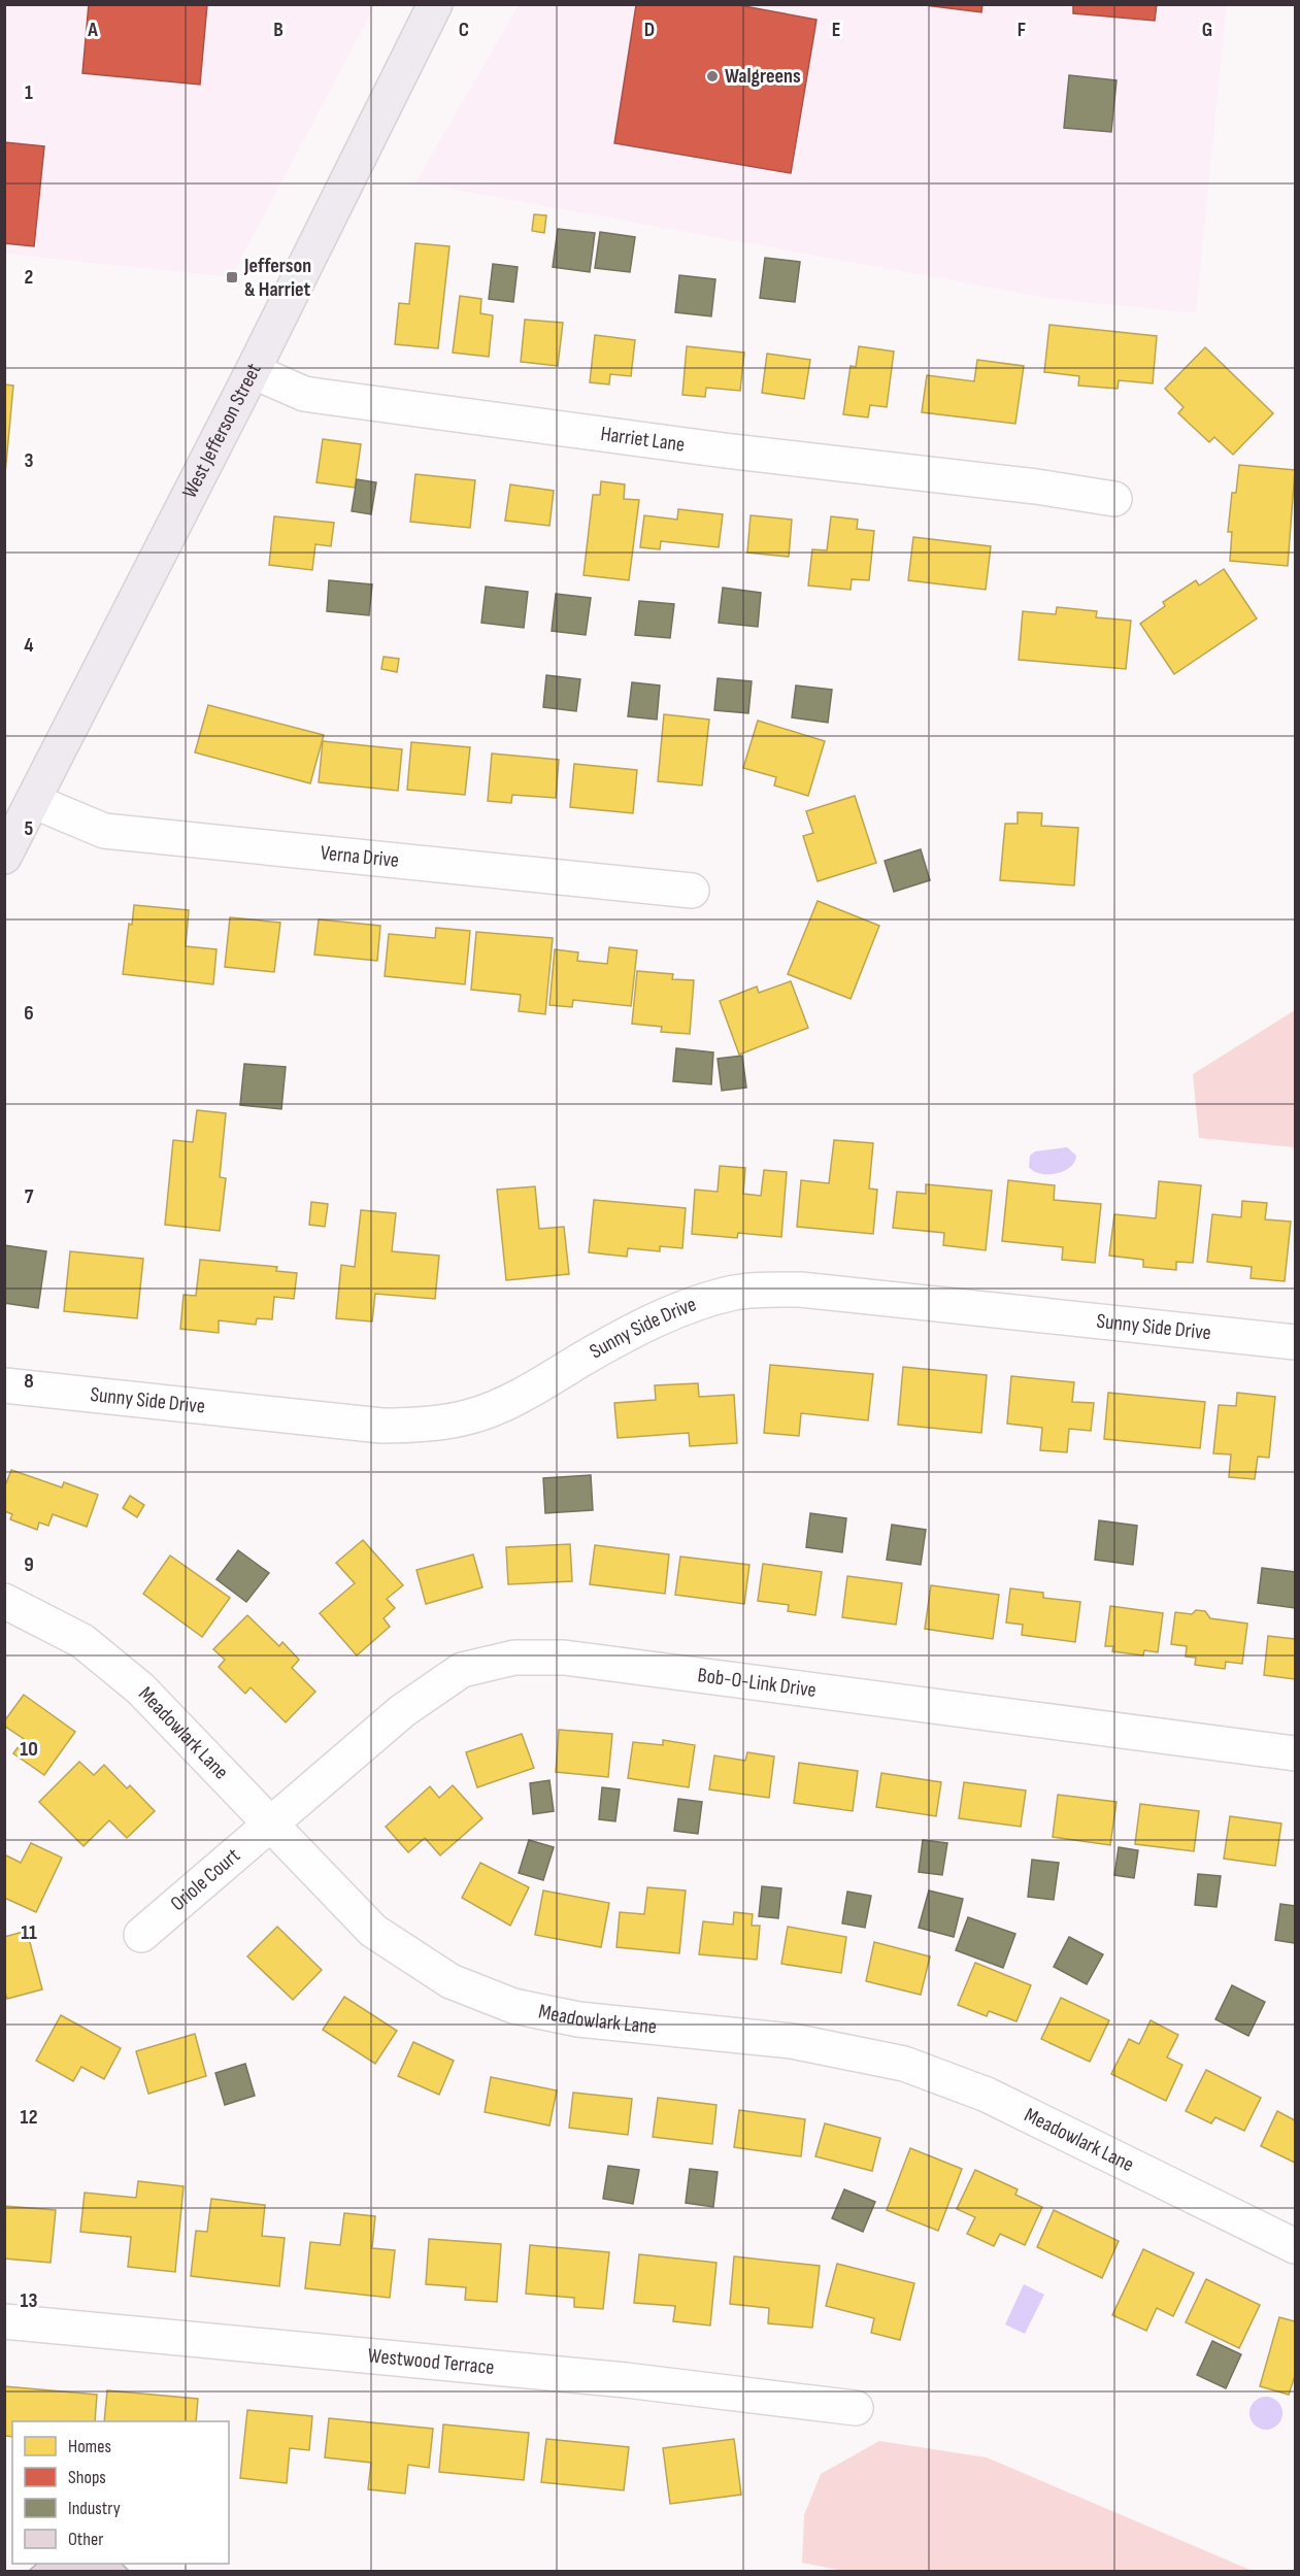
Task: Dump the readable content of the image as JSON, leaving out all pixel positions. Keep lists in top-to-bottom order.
{
  "streets": {
    "main road": ["West Jefferson Street"],
    "street": [
      "Harriet Lane",
      "Verna Drive",
      "Sunny Side Drive",
      "Bob-O-Link Drive",
      "Meadowlark Lane",
      "Oriole Court",
      "Westwood Terrace"
    ]
  },
  "crossings": [
    ["West Jefferson Street", "Harriet Lane"],
    ["West Jefferson Street", "Verna Drive"],
    ["Bob-O-Link Drive", "Meadowlark Lane"],
    ["Bob-O-Link Drive", "Oriole Court"],
    ["Meadowlark Lane", "Oriole Court"]
  ],
  "places": {
    "other": ["Walgreens"],
    "transit": ["Jefferson & Harriet"]
  },
  "legend": [
    "Homes",
    "Shops",
    "Industry",
    "Other"
  ],
  "grid": {
    "columns": [
      "A",
      "B",
      "C",
      "D",
      "E",
      "F",
      "G"
    ],
    "rows": [
      "1",
      "2",
      "3",
      "4",
      "5",
      "6",
      "7",
      "8",
      "9",
      "10",
      "11",
      "12",
      "13"
    ]
  }
}
